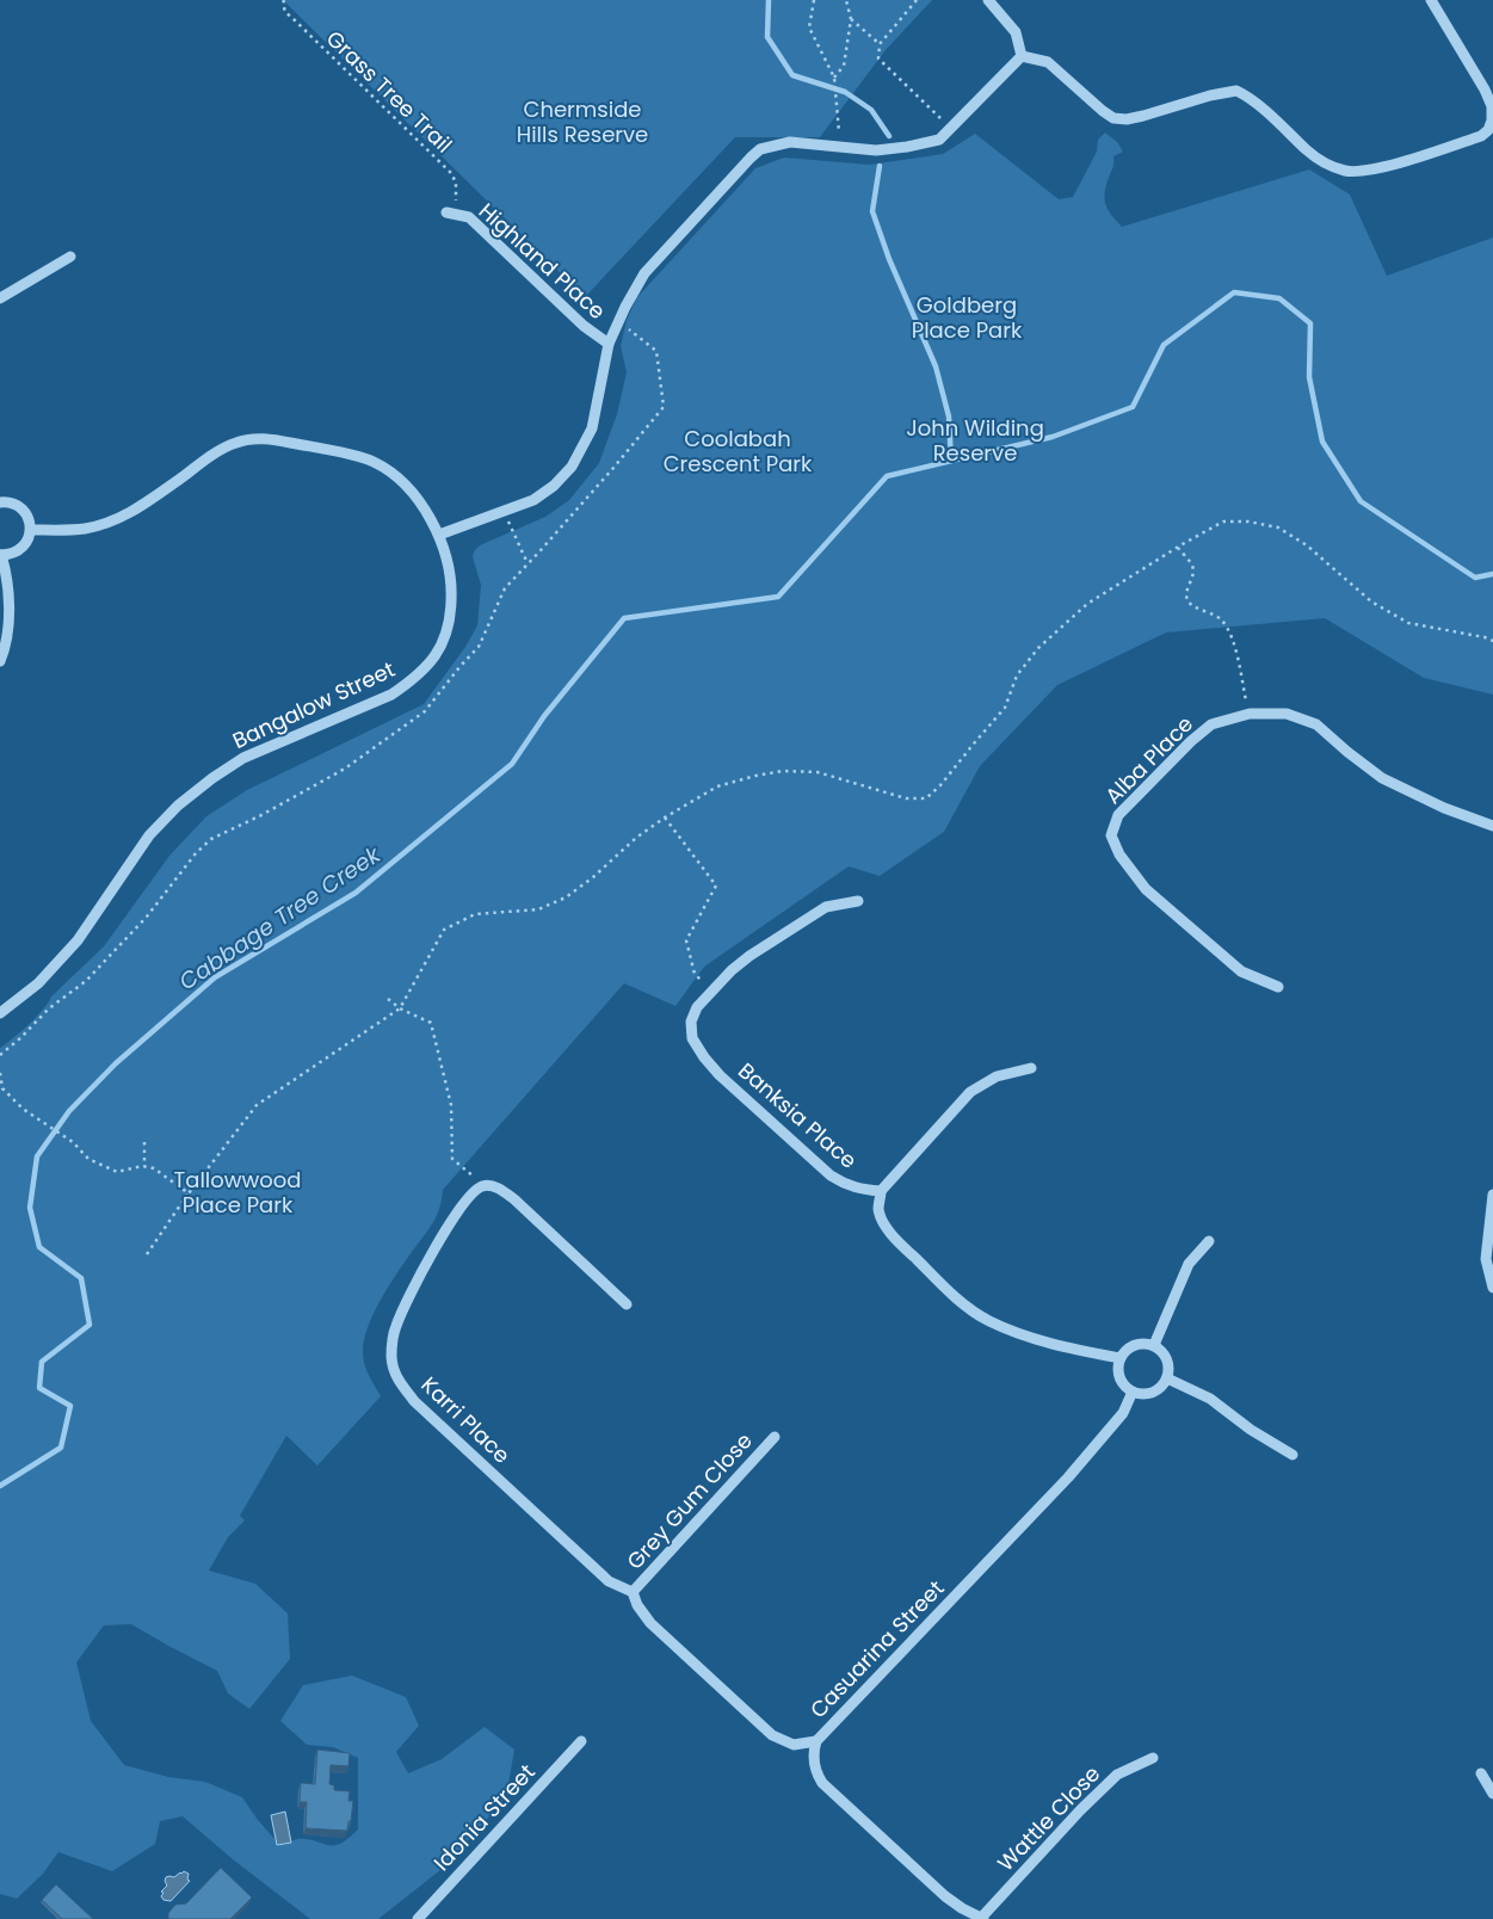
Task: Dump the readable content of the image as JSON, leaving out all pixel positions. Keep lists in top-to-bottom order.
{
  "streets": {
    "street": [
      "Highland Place",
      "Bangalow Street",
      "Alba Place",
      "Banksia Place",
      "Karri Place",
      "Grey Gum Close",
      "Casuarina Street",
      "Idonia Street",
      "Wattle Close"
    ],
    "path": ["Grass Tree Trail"]
  },
  "crossings": [
    ["Grass Tree Trail", "Highland Place"],
    ["Karri Place", "Grey Gum Close"],
    ["Casuarina Street", "Wattle Close"]
  ],
  "water": ["Cabbage Tree Creek"],
  "parks": [
    "Chermside Hills Reserve",
    "Goldberg Place Park",
    "John Wilding Reserve",
    "Coolabah Crescent Park",
    "Tallowwood Place Park"
  ]
}
